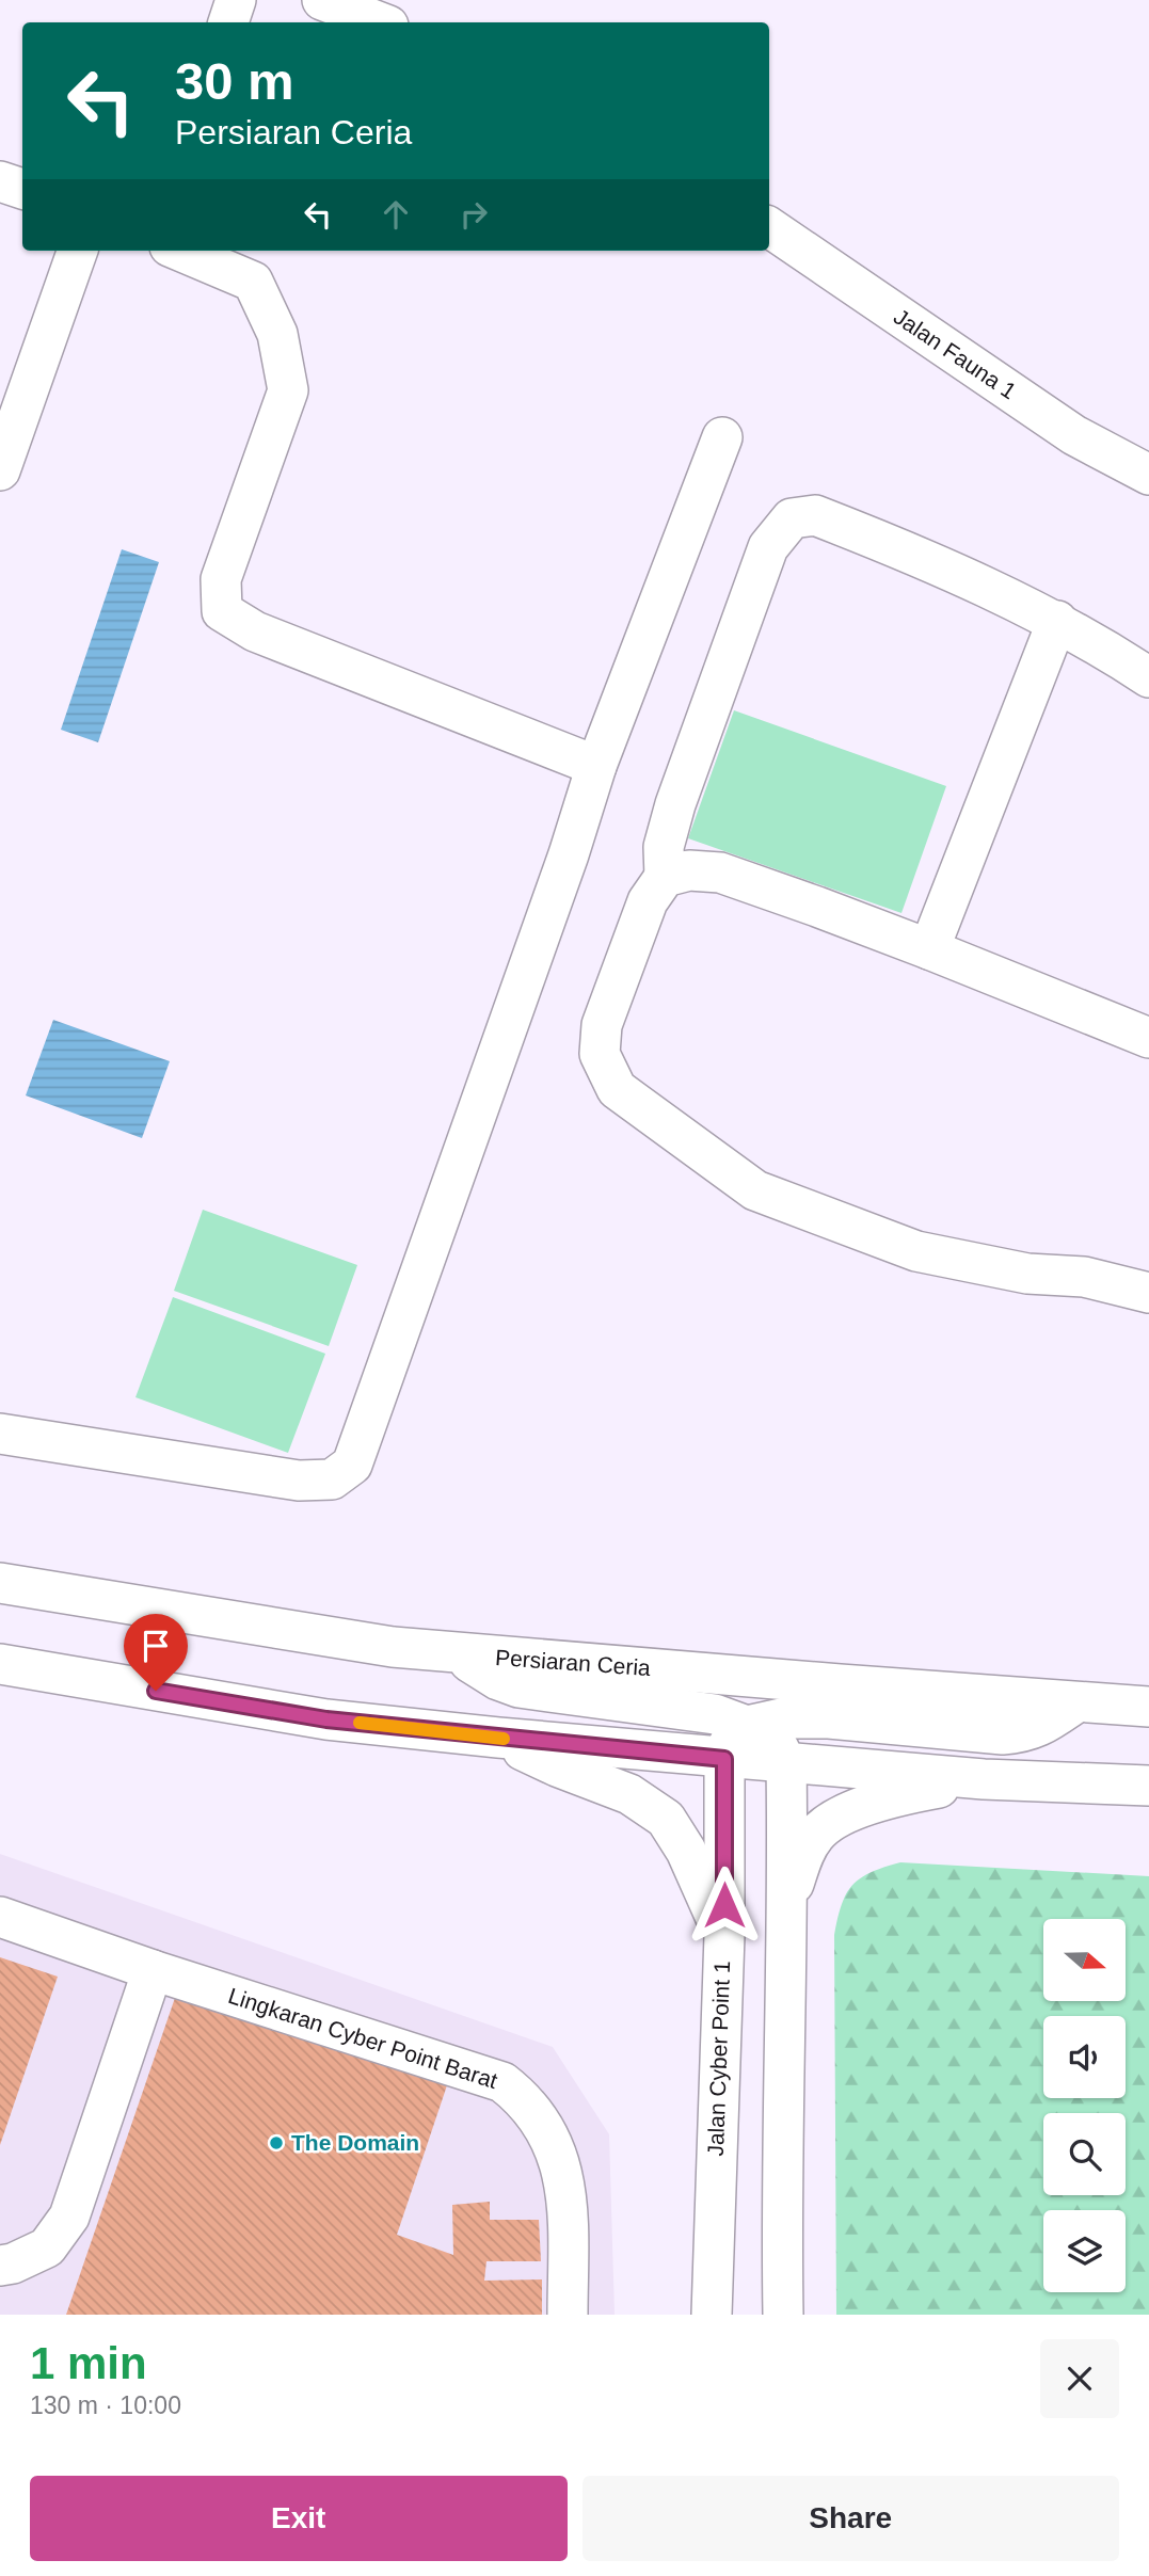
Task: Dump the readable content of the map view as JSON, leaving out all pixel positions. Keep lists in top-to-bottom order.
{
  "streets": {
    "street": [
      "Jalan Fauna 1",
      "Persiaran Ceria",
      "Lingkaran Cyber Point Barat",
      "Jalan Cyber Point 1"
    ]
  },
  "places": ["The Domain"],
  "north": "right",
  "page": {
    "turn": ["30 m", "Persiaran Ceria"],
    "heading": ["1 min", "130 m · 10:00"],
    "buttons": ["Exit", "Share"]
  }
}
